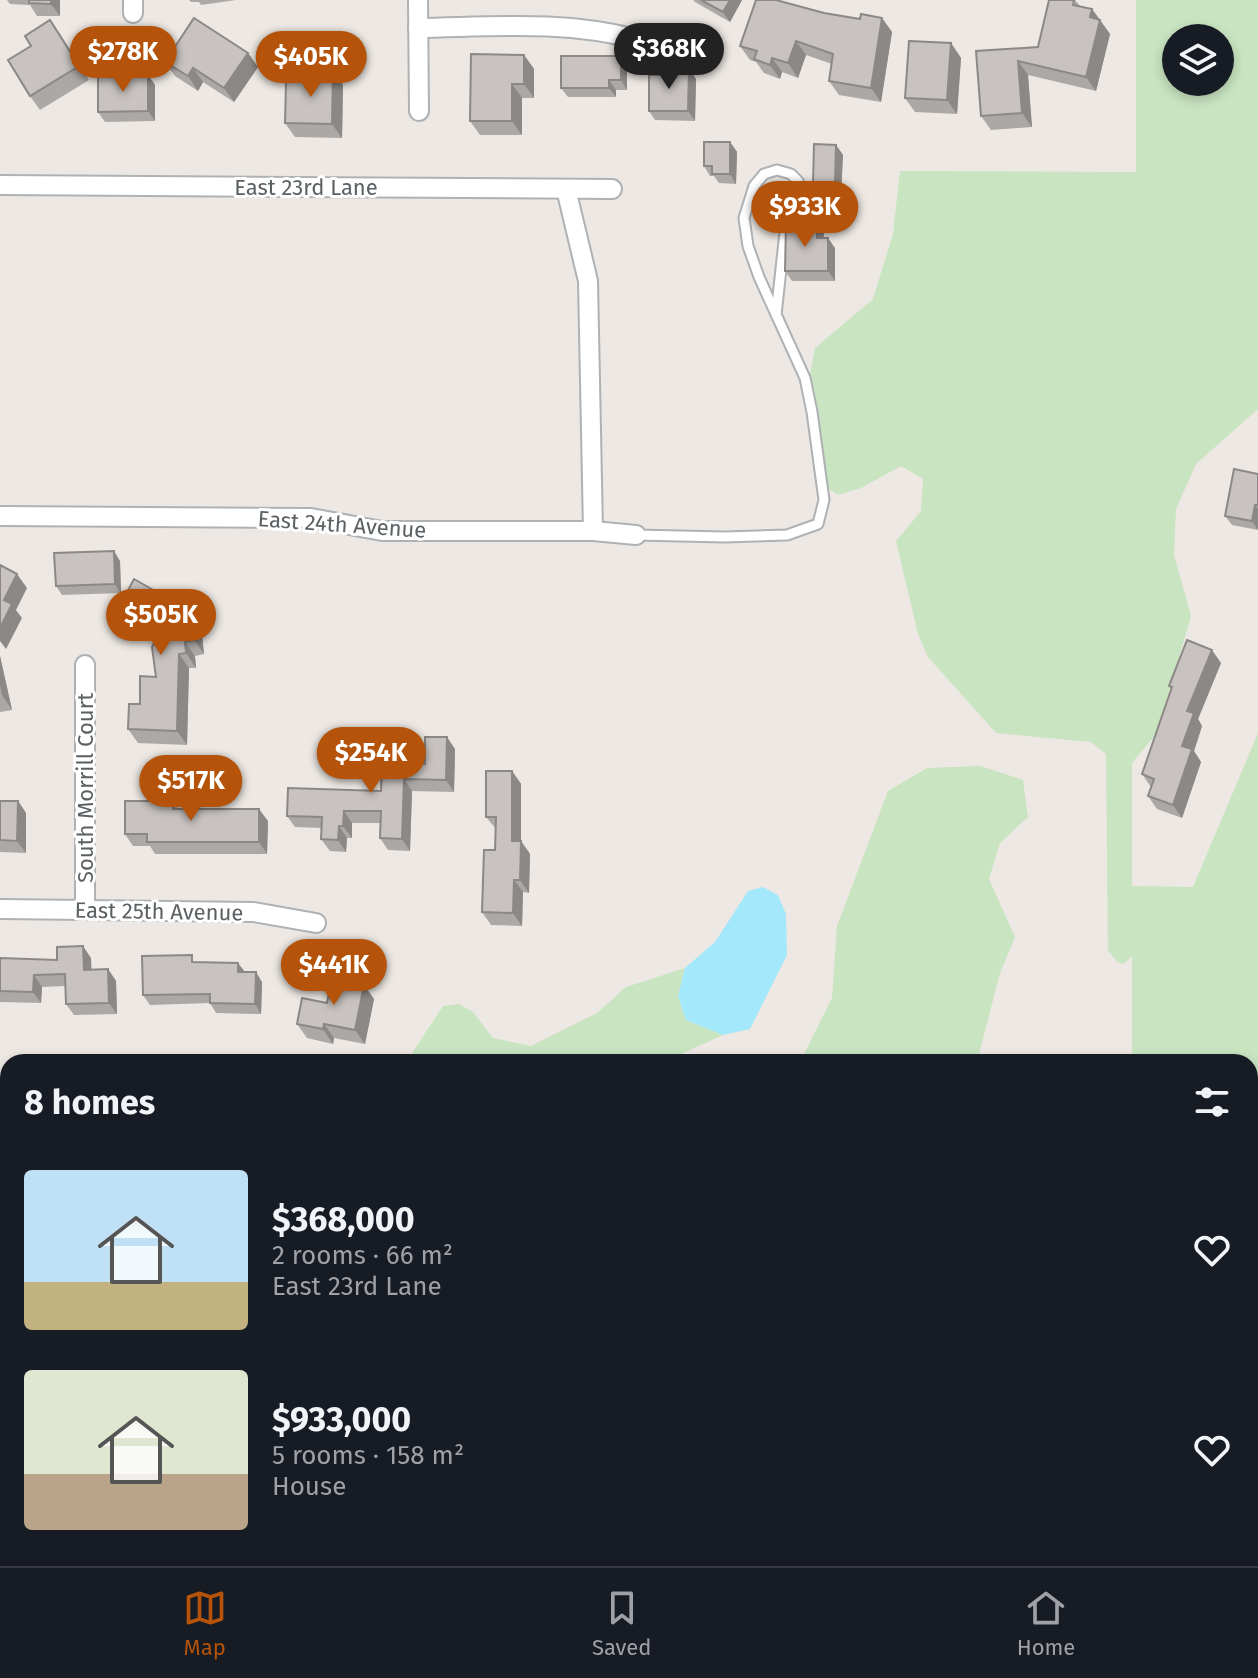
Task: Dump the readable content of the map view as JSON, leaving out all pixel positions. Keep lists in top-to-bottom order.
{
  "streets": {
    "street": [
      "East 23rd Lane",
      "East 24th Avenue",
      "South Morrill Court",
      "East 25th Avenue"
    ]
  },
  "crossings": [
    ["South Morrill Court", "East 25th Avenue"]
  ],
  "page": {
    "price": [
      "$368K",
      "$278K",
      "$405K",
      "$933K",
      "$505K",
      "$254K",
      "$517K",
      "$441K"
    ],
    "heading": "8 homes",
    "list": [
      {
        "name": "$368,000",
        "note": "2 rooms · 66 m² · East 23rd Lane"
      },
      {
        "name": "$933,000",
        "note": "5 rooms · 158 m² · House"
      }
    ],
    "tabs": ["Map", "Saved", "Home"]
  }
}
